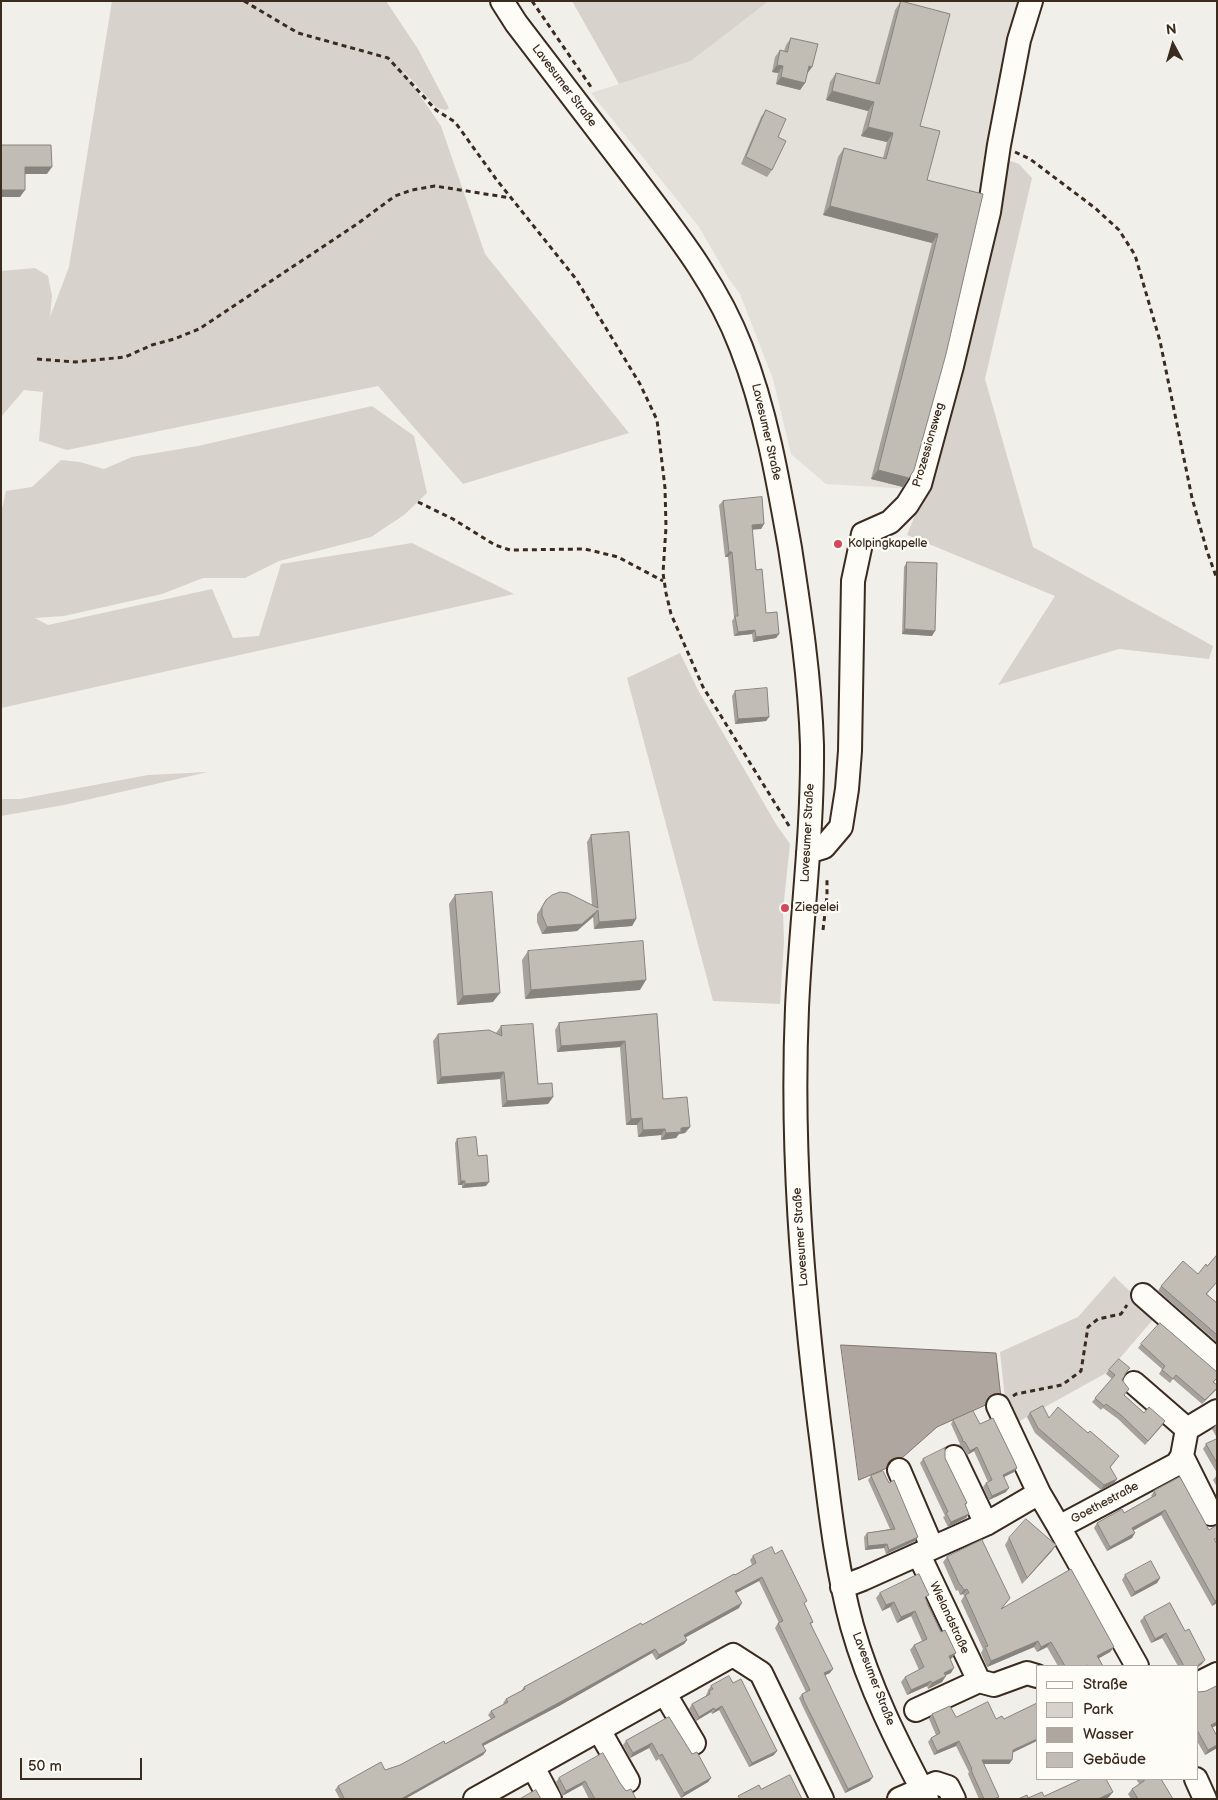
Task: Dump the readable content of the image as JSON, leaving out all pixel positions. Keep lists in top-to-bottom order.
{
  "streets": {
    "street": [
      "Lavesumer Straße",
      "Prozessionsweg",
      "Goethestraße",
      "Wielandstraße"
    ]
  },
  "crossings": [
    ["Lavesumer Straße", "Prozessionsweg"]
  ],
  "places": ["Kolpingkapelle", "Ziegelei"],
  "legend": [
    "Straße",
    "Park",
    "Wasser",
    "Gebäude"
  ],
  "scale_bar": "50 m",
  "north": "top"
}
